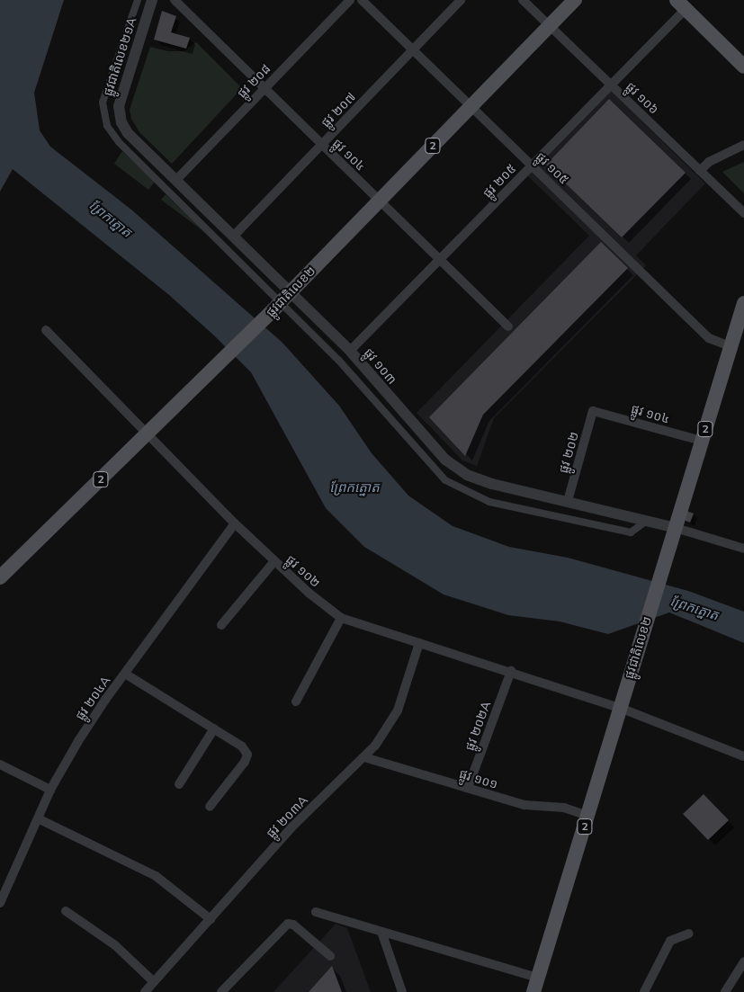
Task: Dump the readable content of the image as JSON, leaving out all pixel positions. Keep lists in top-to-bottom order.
{
  "streets": {
    "main road": ["2", "ផ្លូវជាតិលេខ២"],
    "street": [
      "ផ្លូវជាតិលេខ២១A",
      "ផ្លូវ ២០៨",
      "ផ្លូវ ១០៦",
      "ផ្លូវ ២០៧",
      "ផ្លូវ ១០៤",
      "ផ្លូវ ១០៥",
      "ផ្លូវ ២០៥",
      "ផ្លូវ ១០៣",
      "ផ្លូវ ២០២",
      "ផ្លូវ ១០២",
      "ផ្លូវ ២០៤A",
      "ផ្លូវ ២០២A",
      "ផ្លូវ ១០១",
      "ផ្លូវ ២០៣A"
    ]
  },
  "crossings": [
    ["ផ្លូវជាតិលេខ២១A", "ផ្លូវ ១០៣"],
    ["ផ្លូវ ២០៨", "ផ្លូវ ១០៤"],
    ["ផ្លូវ ២០៨", "ផ្លូវ ១០៣"],
    ["ផ្លូវ ១០៦", "ផ្លូវ ២០៥"],
    ["ផ្លូវ ១០៦", "ផ្លូវជាតិលេខ២"],
    ["ផ្លូវ ២០៧", "ផ្លូវ ១០៤"],
    ["ផ្លូវ ២០៧", "ផ្លូវ ១០៥"],
    ["ផ្លូវ ២០៧", "ផ្លូវ ១០៣"],
    ["ផ្លូវ ១០៤", "ផ្លូវ ២០៥"],
    ["ផ្លូវ ១០៤", "ផ្លូវជាតិលេខ២"],
    ["ផ្លូវ ១០៤", "ផ្លូវ ២០២"],
    ["ផ្លូវ ១០៥", "ផ្លូវ ២០៥"],
    ["ផ្លូវ ១០៥", "ផ្លូវជាតិលេខ២"],
    ["ផ្លូវ ២០៥", "ផ្លូវ ១០៣"],
    ["ផ្លូវជាតិលេខ២", "ផ្លូវ ១០៣"],
    ["ផ្លូវជាតិលេខ២", "ផ្លូវ ១០២"],
    ["ផ្លូវជាតិលេខ២", "ផ្លូវ ១០១"],
    ["ផ្លូវ ១០៣", "ផ្លូវ ២០២"],
    ["ផ្លូវ ១០២", "ផ្លូវ ២០៤A"],
    ["ផ្លូវ ១០២", "ផ្លូវ ២០២A"],
    ["ផ្លូវ ១០២", "ផ្លូវ ២០៣A"],
    ["ផ្លូវ ២០២A", "ផ្លូវ ១០១"],
    ["ផ្លូវ ១០១", "ផ្លូវ ២០៣A"]
  ],
  "water": ["ព្រែកត្នោត"]
}
